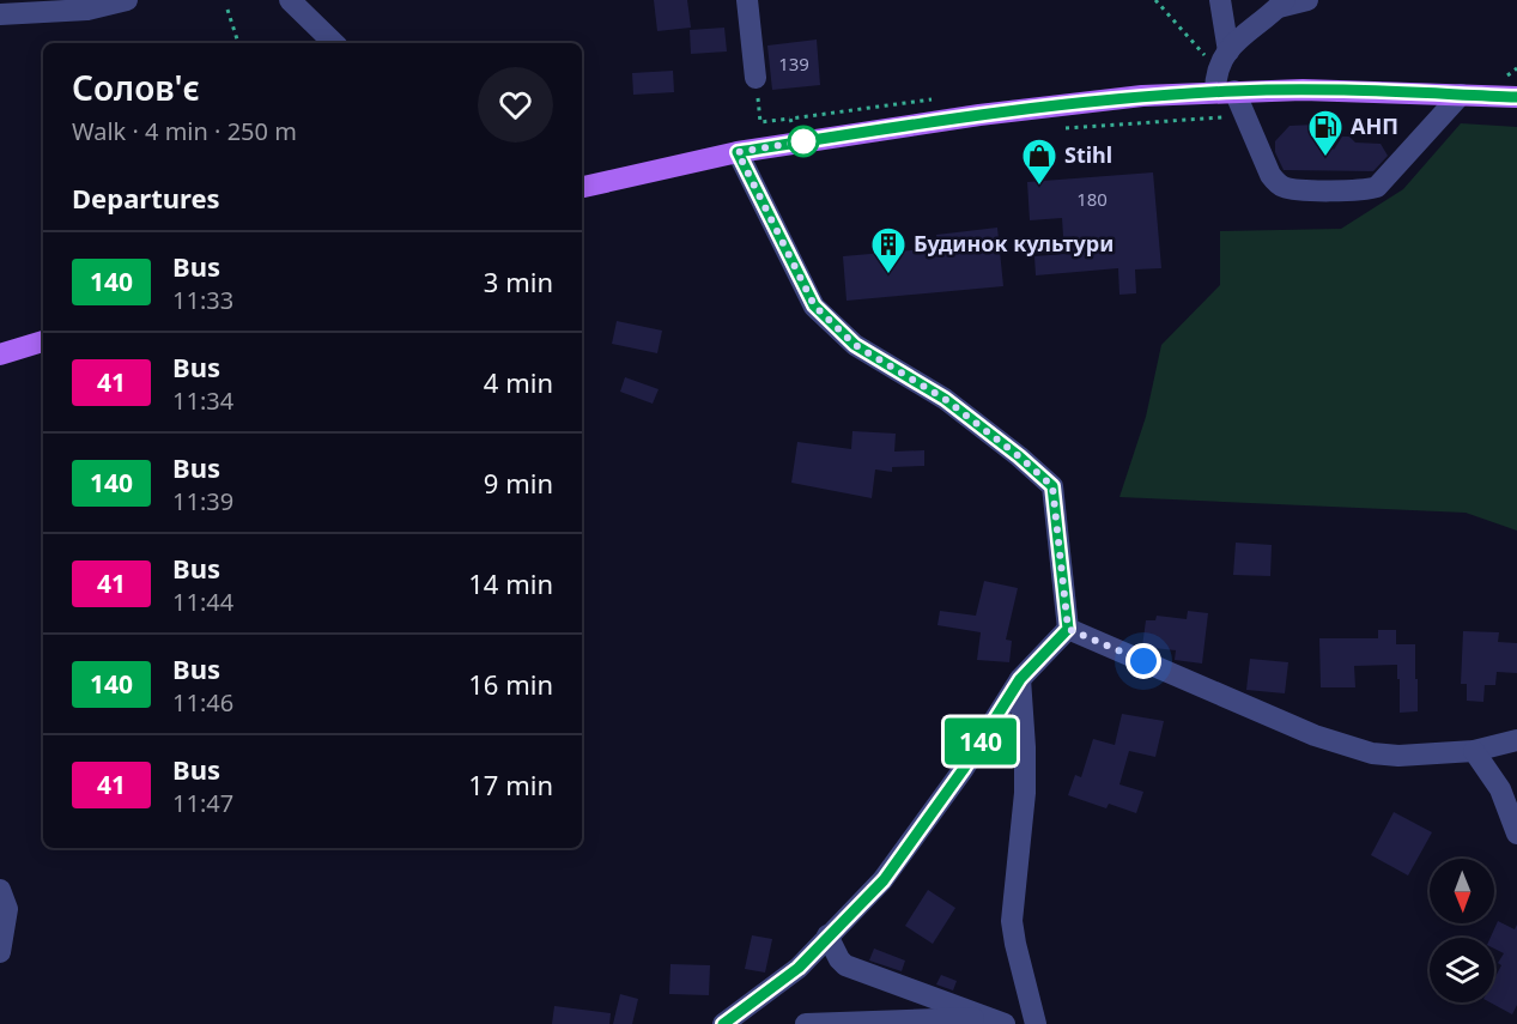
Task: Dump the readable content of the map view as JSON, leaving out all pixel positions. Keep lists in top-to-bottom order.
{
  "places": {
    "fuel station": ["АНП"],
    "shop": ["Stihl"],
    "building": ["Будинок культури"]
  },
  "lines": ["bus line 140"],
  "house_numbers": ["139", "180"],
  "north": "bottom",
  "page": {
    "on_map": "140",
    "heading": [
      ["Солов'є", "Walk · 4 min · 250 m"],
      "Departures"
    ],
    "list": [
      {
        "mark": "140",
        "name": "Bus",
        "note": "11:33",
        "value": "3 min"
      },
      {
        "mark": "41",
        "name": "Bus",
        "note": "11:34",
        "value": "4 min"
      },
      {
        "mark": "140",
        "name": "Bus",
        "note": "11:39",
        "value": "9 min"
      },
      {
        "mark": "41",
        "name": "Bus",
        "note": "11:44",
        "value": "14 min"
      },
      {
        "mark": "140",
        "name": "Bus",
        "note": "11:46",
        "value": "16 min"
      },
      {
        "mark": "41",
        "name": "Bus",
        "note": "11:47",
        "value": "17 min"
      }
    ]
  }
}
